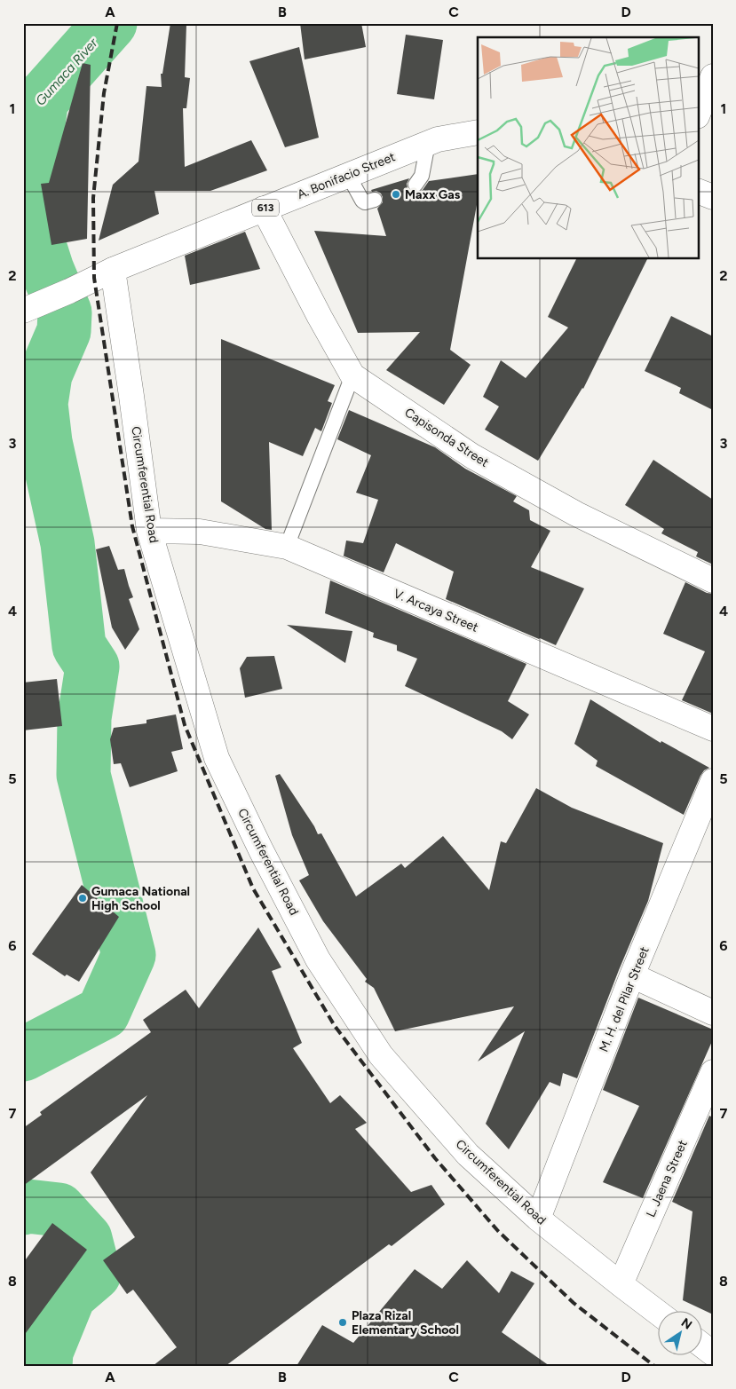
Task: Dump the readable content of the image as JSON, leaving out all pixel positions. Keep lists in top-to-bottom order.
{
  "streets": {
    "street": [
      "A. Bonifacio Street",
      "613",
      "Capisonda Street",
      "Circumferential Road",
      "V. Arcaya Street",
      "M. H. del Pilar Street",
      "L. Jaena Street"
    ]
  },
  "crossings": [
    ["A. Bonifacio Street", "Capisonda Street"],
    ["A. Bonifacio Street", "Circumferential Road"],
    ["Circumferential Road", "V. Arcaya Street"],
    ["Circumferential Road", "M. H. del Pilar Street"],
    ["Circumferential Road", "L. Jaena Street"]
  ],
  "water": ["Gumaca River"],
  "places": ["Maxx Gas", "Gumaca National High School", "Plaza Rizal Elementary School"],
  "north": "top right",
  "grid": {
    "columns": [
      "A",
      "B",
      "C",
      "D"
    ],
    "rows": [
      "1",
      "2",
      "3",
      "4",
      "5",
      "6",
      "7",
      "8"
    ]
  }
}
